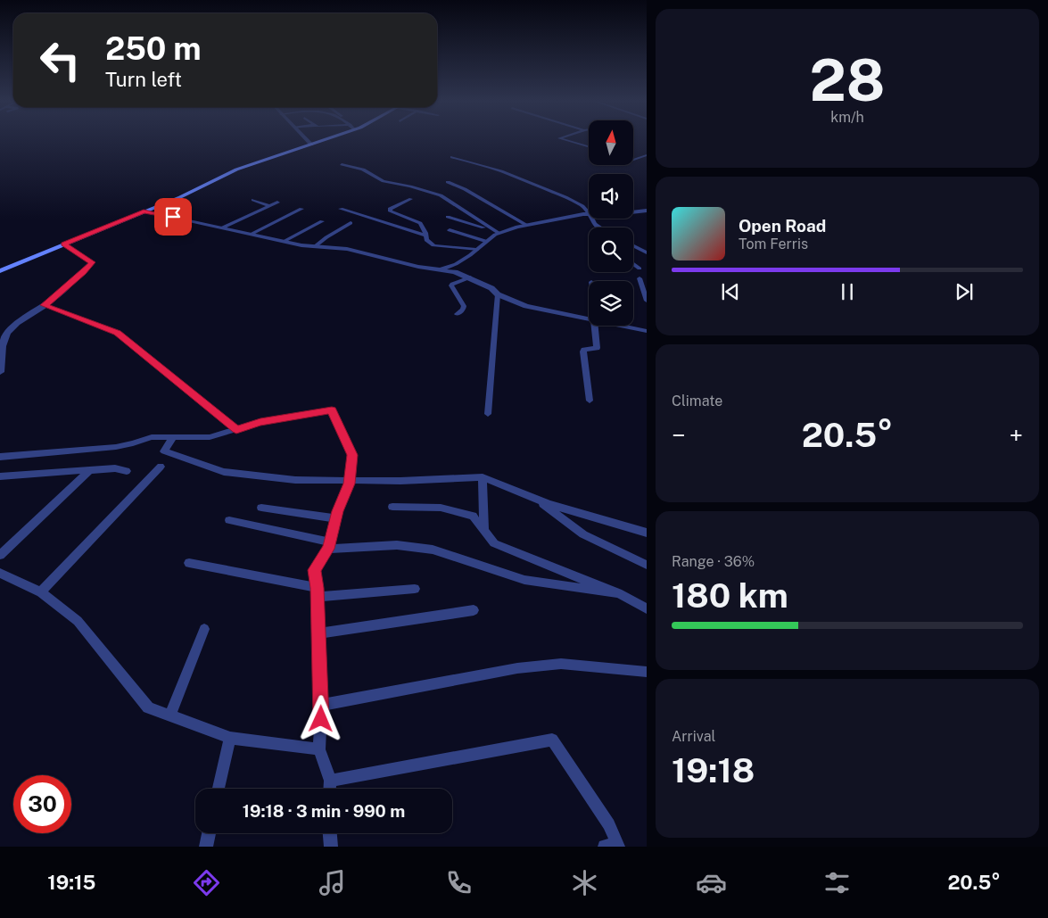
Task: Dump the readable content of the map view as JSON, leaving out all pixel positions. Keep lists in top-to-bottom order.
{
  "north": "top",
  "page": {
    "tile": [
      ["28", "km/h"],
      "Climate",
      ["Range · 36%", "180 km"],
      ["Arrival", "19:18"]
    ],
    "turn": ["250 m", "Turn left"],
    "song": ["Open Road", "Tom Ferris"],
    "heat": ["−", "20.5°", "+"],
    "limit": "30",
    "trip": "19:18 · 3 min · 990 m",
    "tabs": ["19:15", "20.5°"]
  }
}
